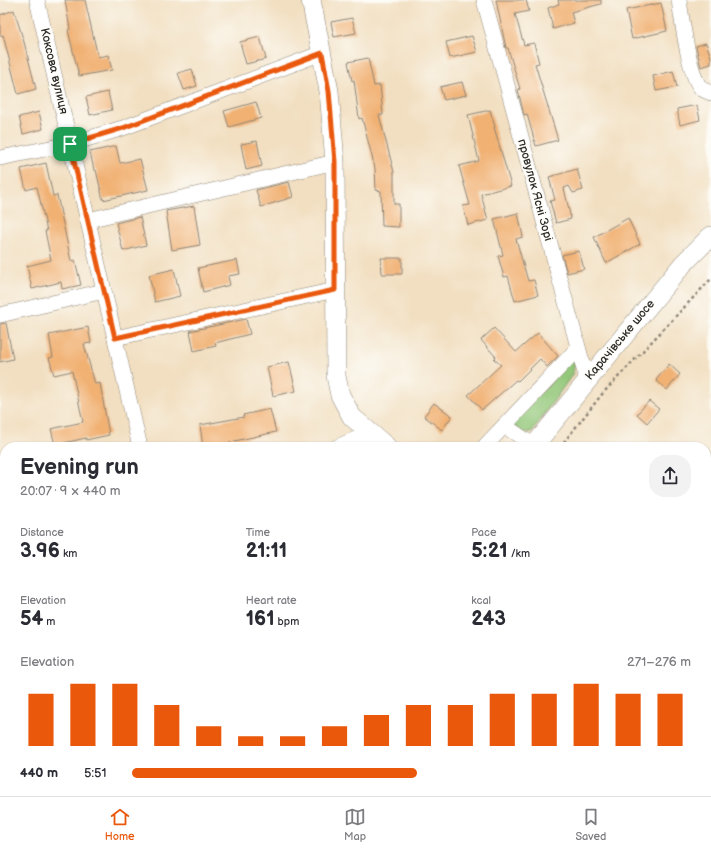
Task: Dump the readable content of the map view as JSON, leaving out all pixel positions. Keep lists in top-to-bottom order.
{
  "streets": {
    "main road": ["Карачівське шосе"],
    "street": ["Коксова вулиця", "провулок Ясні Зорі"]
  },
  "crossings": [
    ["провулок Ясні Зорі", "Карачівське шосе"]
  ],
  "page": {
    "heading": ["Evening run", "20:07 · 9 × 440 m"],
    "stats": [
      ["Distance", "3.96 km"],
      ["Time", "21:11"],
      ["Pace", "5:21 /km"],
      ["Elevation", "54 m"],
      ["Heart rate", "161 bpm"],
      ["kcal", "243"]
    ],
    "chart": ["Elevation", "271–276 m"],
    "list": [
      {
        "name": "440 m",
        "note": "5:51"
      }
    ],
    "tabs": ["Home", "Map", "Saved"]
  }
}
